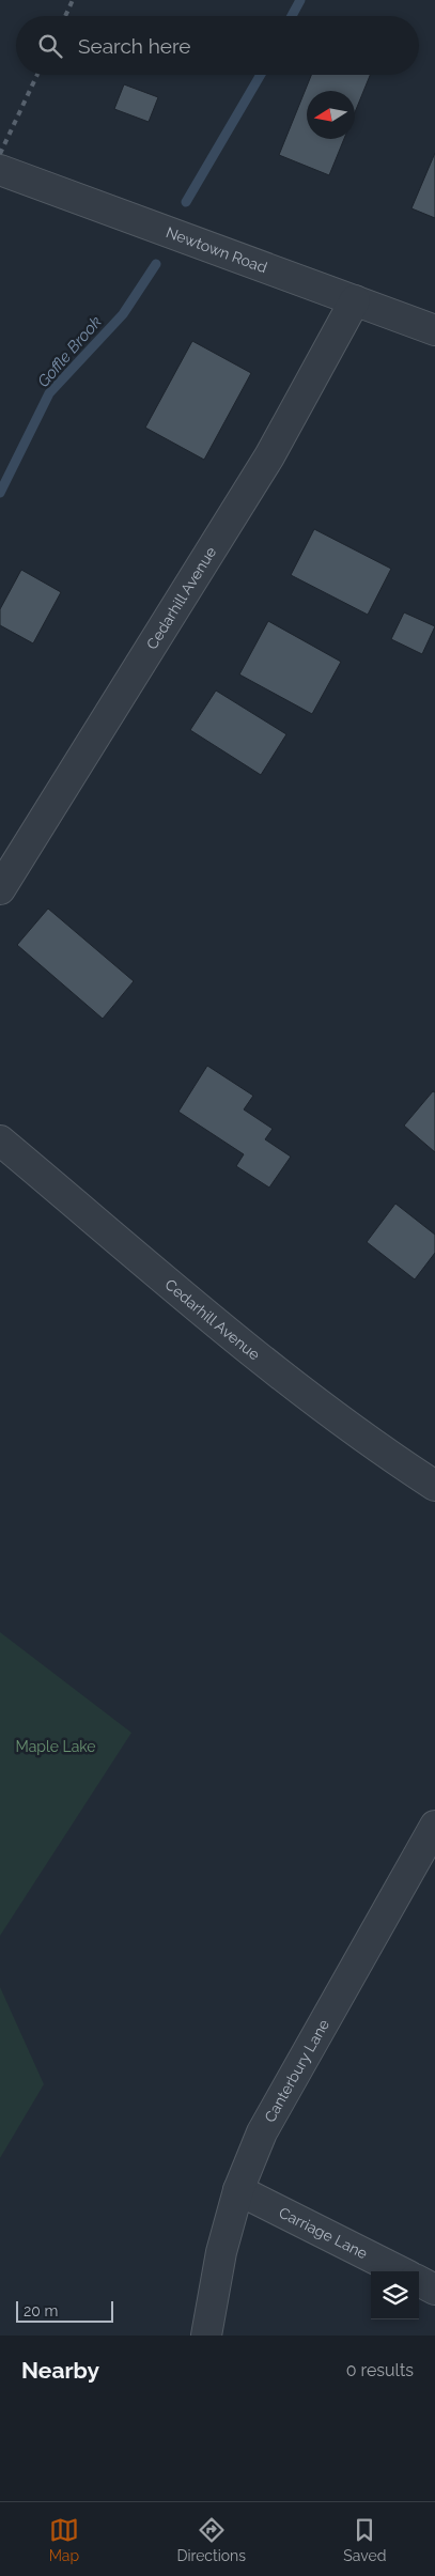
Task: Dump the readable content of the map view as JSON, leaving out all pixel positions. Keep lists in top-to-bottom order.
{
  "streets": {
    "street": [
      "Newtown Road",
      "Cedarhill Avenue",
      "Canterbury Lane",
      "Carriage Lane"
    ]
  },
  "crossings": [
    ["Newtown Road", "Cedarhill Avenue"],
    ["Canterbury Lane", "Carriage Lane"]
  ],
  "water": ["Goffle Brook"],
  "parks": ["Maple Lake"],
  "scale_bar": "20 m",
  "north": "left",
  "page": {
    "search": "Search here",
    "scale": "20 m",
    "heading": ["Nearby", "0 results"],
    "nav": ["Map", "Directions", "Saved"]
  }
}
